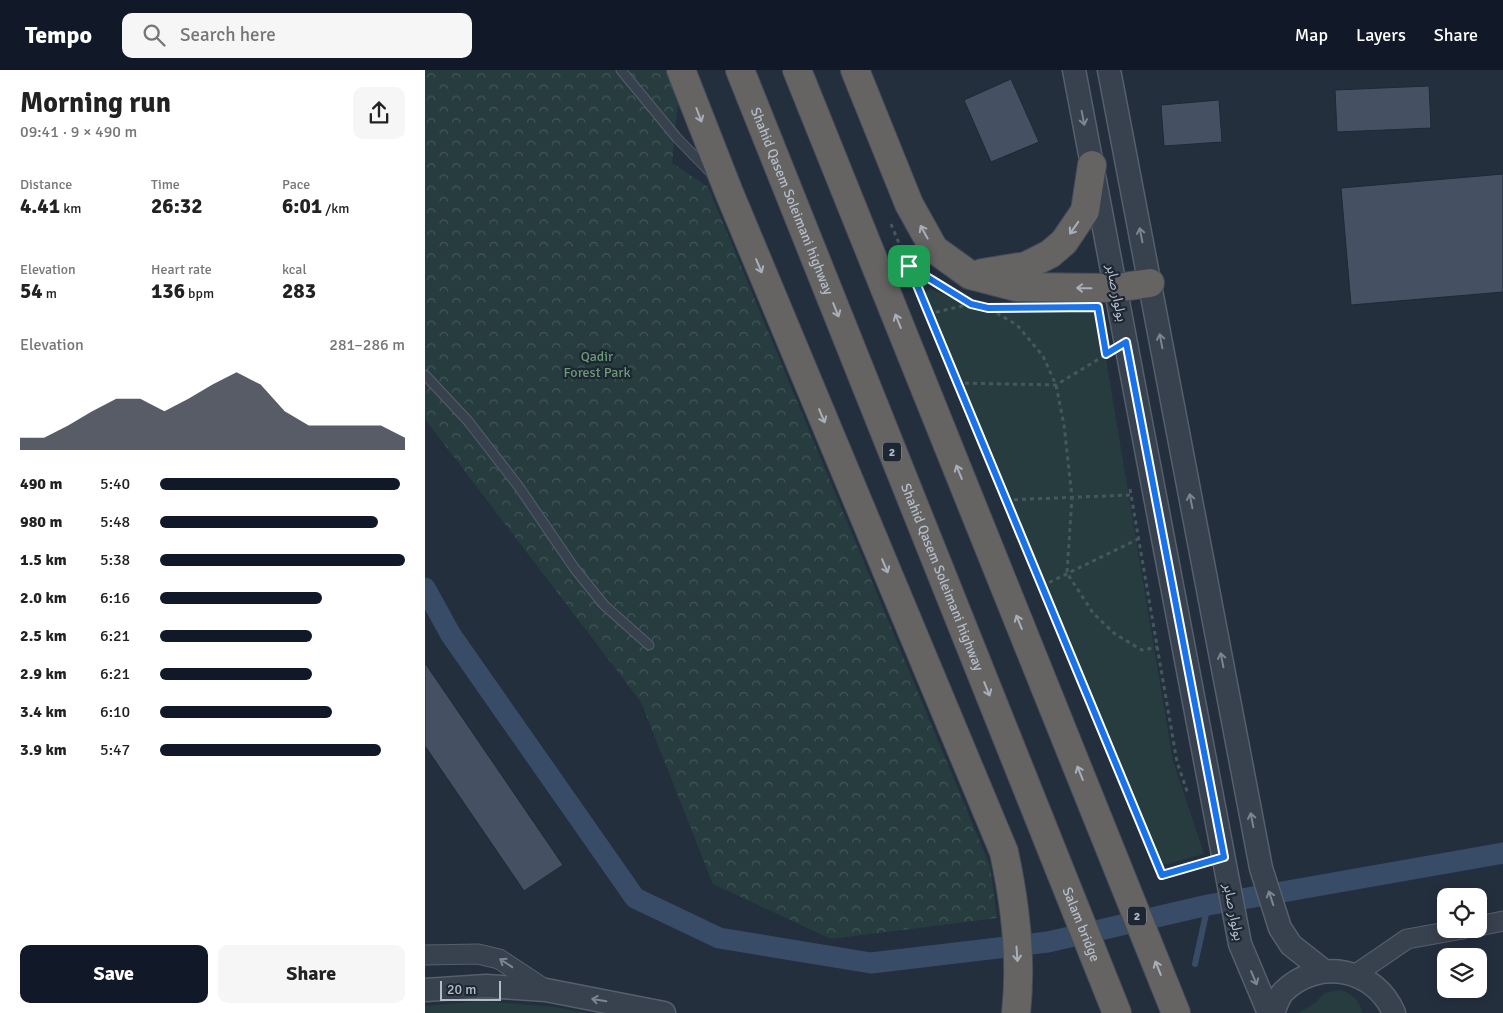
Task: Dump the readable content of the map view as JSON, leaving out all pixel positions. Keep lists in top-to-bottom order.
{
  "streets": {
    "highway": ["Shahid Qasem Soleimani highway", "2", "Salam bridge"],
    "street": ["بولوار صابر"]
  },
  "crossings": [
    ["Shahid Qasem Soleimani highway", "Salam bridge"]
  ],
  "parks": ["Qadir Forest Park"],
  "scale_bar": "20 m",
  "page": {
    "header": "Tempo",
    "search": "Search here",
    "nav": ["Map", "Layers", "Share"],
    "heading": ["Morning run", "09:41 · 9 × 490 m"],
    "stats": [
      ["Distance", "4.41 km"],
      ["Time", "26:32"],
      ["Pace", "6:01 /km"],
      ["Elevation", "54 m"],
      ["Heart rate", "136 bpm"],
      ["kcal", "283"]
    ],
    "chart": ["Elevation", "281–286 m"],
    "list": [
      {
        "name": "490 m",
        "note": "5:40"
      },
      {
        "name": "980 m",
        "note": "5:48"
      },
      {
        "name": "1.5 km",
        "note": "5:38"
      },
      {
        "name": "2.0 km",
        "note": "6:16"
      },
      {
        "name": "2.5 km",
        "note": "6:21"
      },
      {
        "name": "2.9 km",
        "note": "6:21"
      },
      {
        "name": "3.4 km",
        "note": "6:10"
      },
      {
        "name": "3.9 km",
        "note": "5:47"
      }
    ],
    "buttons": ["Save", "Share"],
    "scale": "20 m"
  }
}
